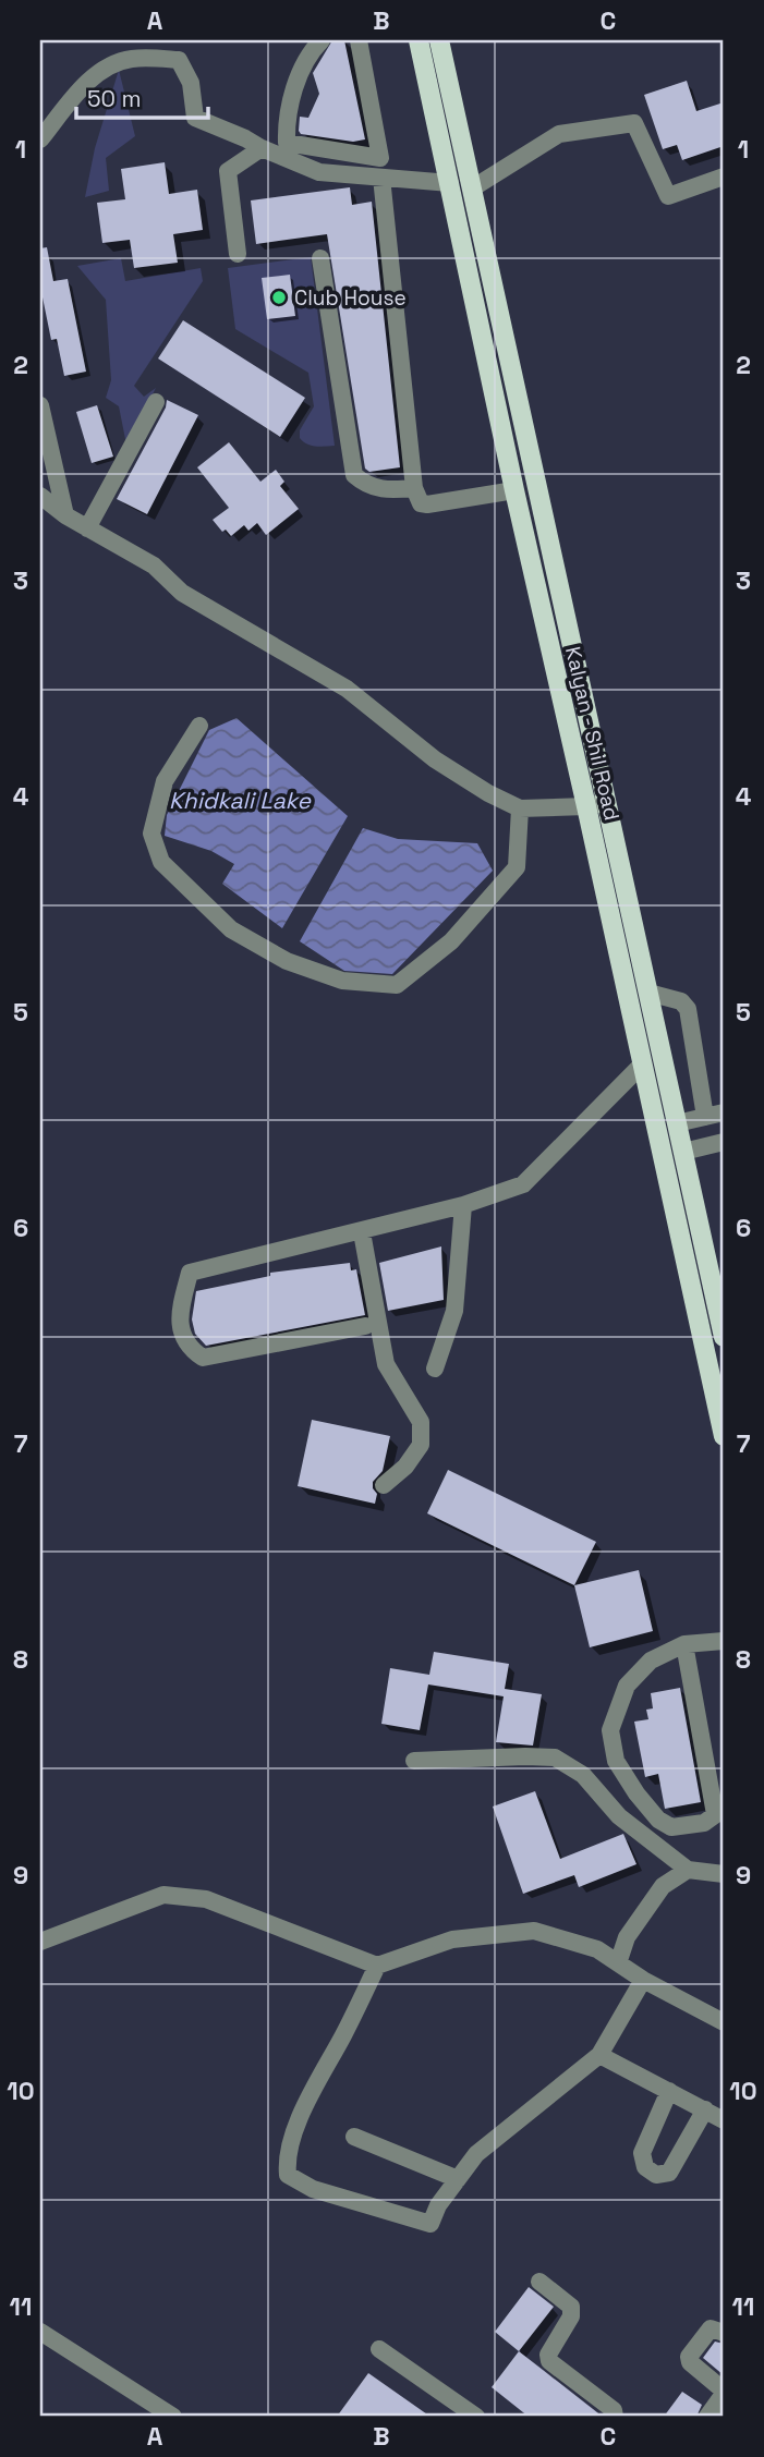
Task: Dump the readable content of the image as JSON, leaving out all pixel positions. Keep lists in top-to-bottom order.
{
  "streets": {
    "main road": ["Kalyan - Shil Road"]
  },
  "water": ["Khidkali Lake"],
  "places": ["Club House"],
  "scale_bar": "50 m",
  "grid": {
    "columns": ["A", "B", "C"],
    "rows": [
      "1",
      "2",
      "3",
      "4",
      "5",
      "6",
      "7",
      "8",
      "9",
      "10",
      "11"
    ]
  }
}
